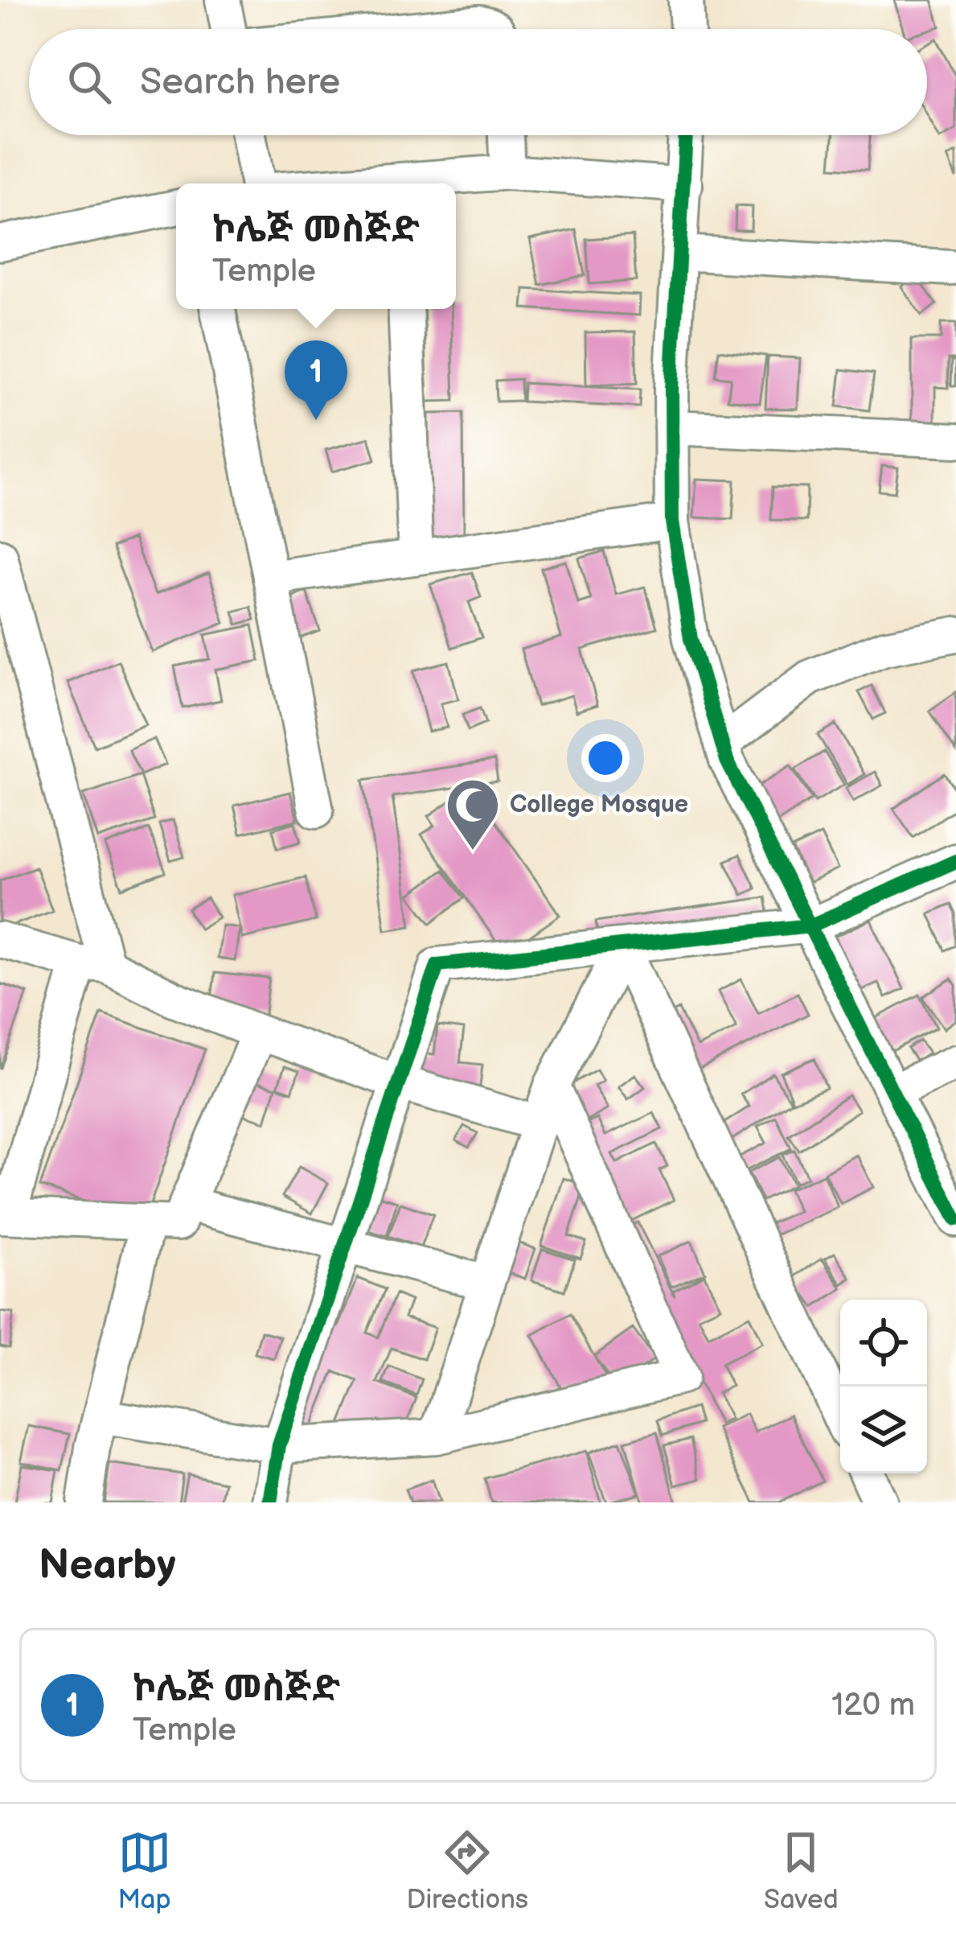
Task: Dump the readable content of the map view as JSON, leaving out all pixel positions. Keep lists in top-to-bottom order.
{
  "places": {
    "mosque": ["College Mosque"]
  },
  "page": {
    "search": "Search here",
    "popup": ["ኮሌጅ መስጅድ", "Temple"],
    "pins": "1",
    "heading": "Nearby",
    "list": [
      {
        "mark": "1",
        "name": "ኮሌጅ መስጅድ",
        "note": "Temple",
        "value": "120 m"
      }
    ],
    "nav": ["Map", "Directions", "Saved"]
  }
}
